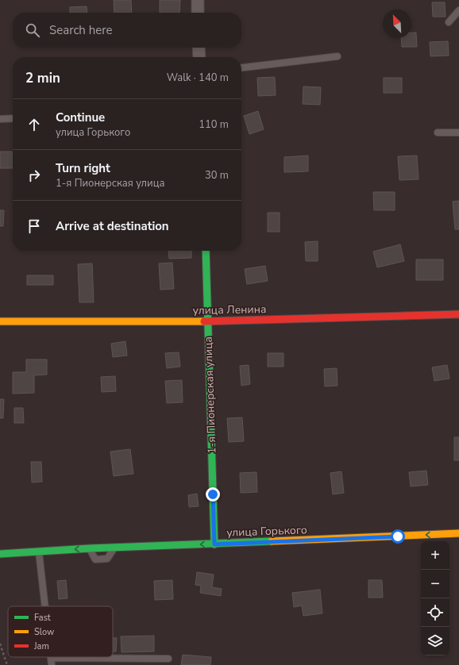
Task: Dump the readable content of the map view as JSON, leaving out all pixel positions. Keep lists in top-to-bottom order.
{
  "streets": {
    "street": ["улица Ленина", "1-я Пионерская улица", "улица Горького"]
  },
  "crossings": [
    ["улица Ленина", "1-я Пионерская улица"],
    ["1-я Пионерская улица", "улица Горького"]
  ],
  "one_way": ["улица Горького"],
  "legend": ["Fast", "Slow", "Jam"],
  "north": "top left",
  "page": {
    "search": "Search here",
    "heading": ["2 min", "Walk · 140 m"],
    "list": [
      ["Continue", "улица Горького", "110 m"],
      ["Turn right", "1-я Пионерская улица", "30 m"],
      "Arrive at destination"
    ],
    "map_buttons": ["+", "−"]
  }
}
